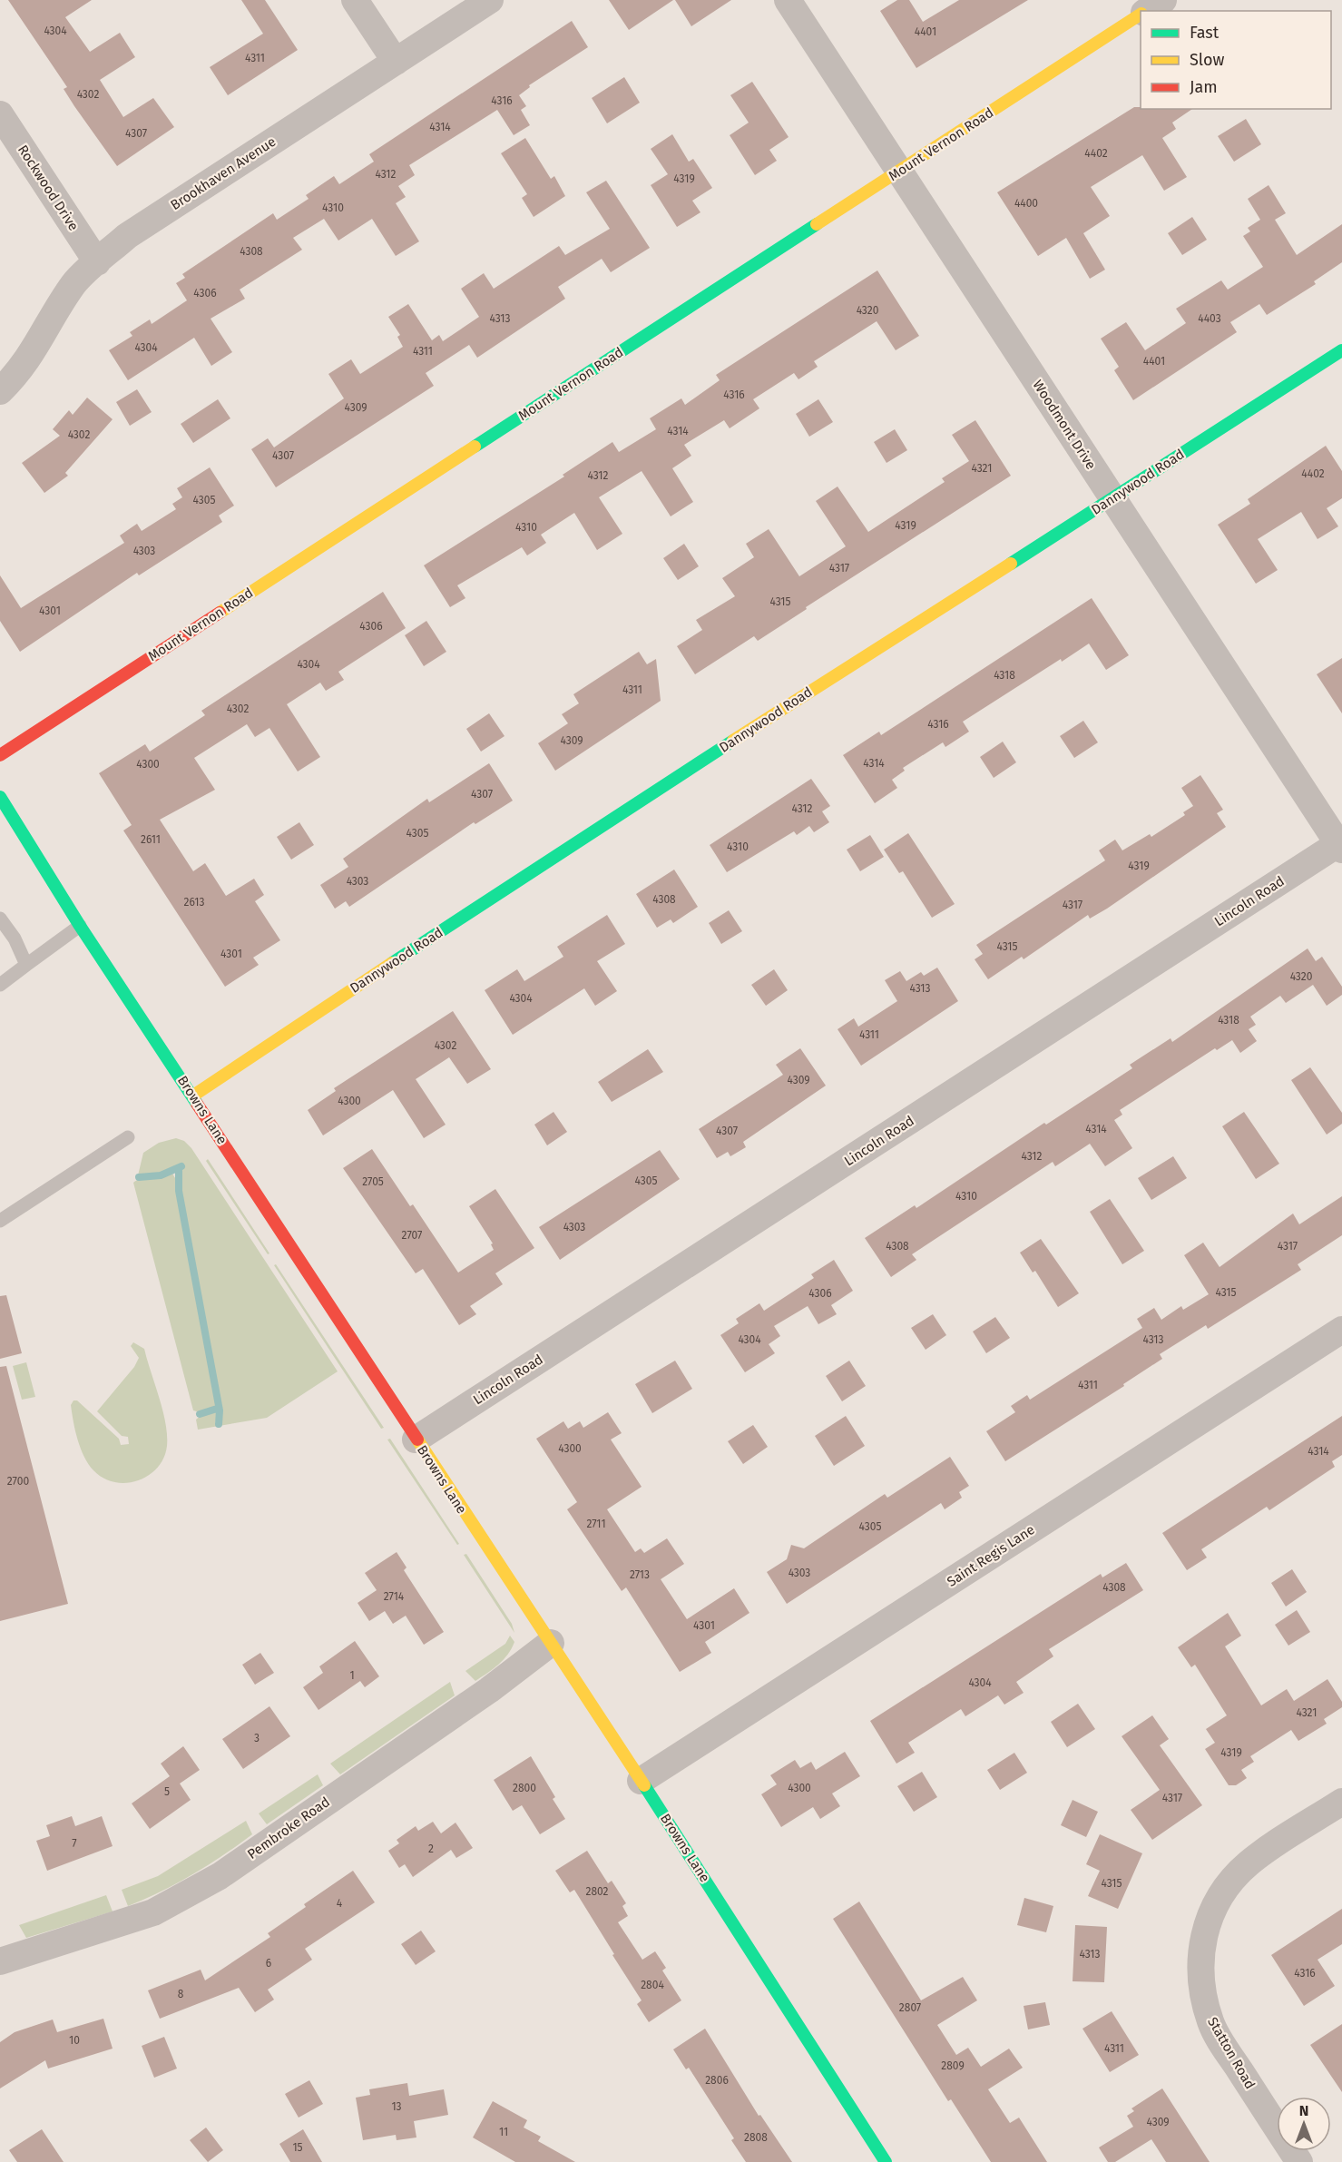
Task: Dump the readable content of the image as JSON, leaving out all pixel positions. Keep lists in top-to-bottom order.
{
  "streets": {
    "street": [
      "Mount Vernon Road",
      "Brookhaven Avenue",
      "Rockwood Drive",
      "Woodmont Drive",
      "Dannywood Road",
      "Lincoln Road",
      "Browns Lane",
      "Saint Regis Lane",
      "Pembroke Road",
      "Statton Road"
    ]
  },
  "crossings": [
    ["Mount Vernon Road", "Woodmont Drive"],
    ["Brookhaven Avenue", "Rockwood Drive"],
    ["Woodmont Drive", "Dannywood Road"],
    ["Woodmont Drive", "Lincoln Road"],
    ["Dannywood Road", "Browns Lane"],
    ["Lincoln Road", "Browns Lane"],
    ["Browns Lane", "Saint Regis Lane"],
    ["Browns Lane", "Pembroke Road"]
  ],
  "house_numbers": [
    "4304",
    "4401",
    "4311",
    "4302",
    "4316",
    "4314",
    "4307",
    "4402",
    "4312",
    "4319",
    "4400",
    "4310",
    "4308",
    "4306",
    "4320",
    "4313",
    "4403",
    "4304",
    "4311",
    "4401",
    "4316",
    "4309",
    "4314",
    "4302",
    "4307",
    "4321",
    "4402",
    "4312",
    "4305",
    "4319",
    "4310",
    "4303",
    "4317",
    "4315",
    "4301",
    "4306",
    "4304",
    "4318",
    "4311",
    "4302",
    "4316",
    "4309",
    "4314",
    "4300",
    "4307",
    "4312",
    "4305",
    "2611",
    "4310",
    "4319",
    "4303",
    "4308",
    "2613",
    "4317",
    "4315",
    "4301",
    "4320",
    "4313",
    "4304",
    "4318",
    "4311",
    "4302",
    "4309",
    "4300",
    "4314",
    "4307",
    "4312",
    "4305",
    "2705",
    "4310",
    "4303",
    "2707",
    "4308",
    "4317",
    "4315",
    "4306",
    "4304",
    "4313",
    "4311",
    "4300",
    "4314",
    "2700",
    "2711",
    "4305",
    "4303",
    "2713",
    "4308",
    "2714",
    "4301",
    "1",
    "4304",
    "4321",
    "3",
    "4319",
    "2800",
    "4300",
    "5",
    "4317",
    "7",
    "2",
    "4315",
    "2802",
    "4",
    "4313",
    "6",
    "4316",
    "2804",
    "8",
    "2807",
    "10",
    "4311",
    "2809",
    "2806",
    "13",
    "4309",
    "11",
    "2808",
    "15"
  ],
  "legend": ["Fast", "Slow", "Jam"],
  "north": "top"
}
